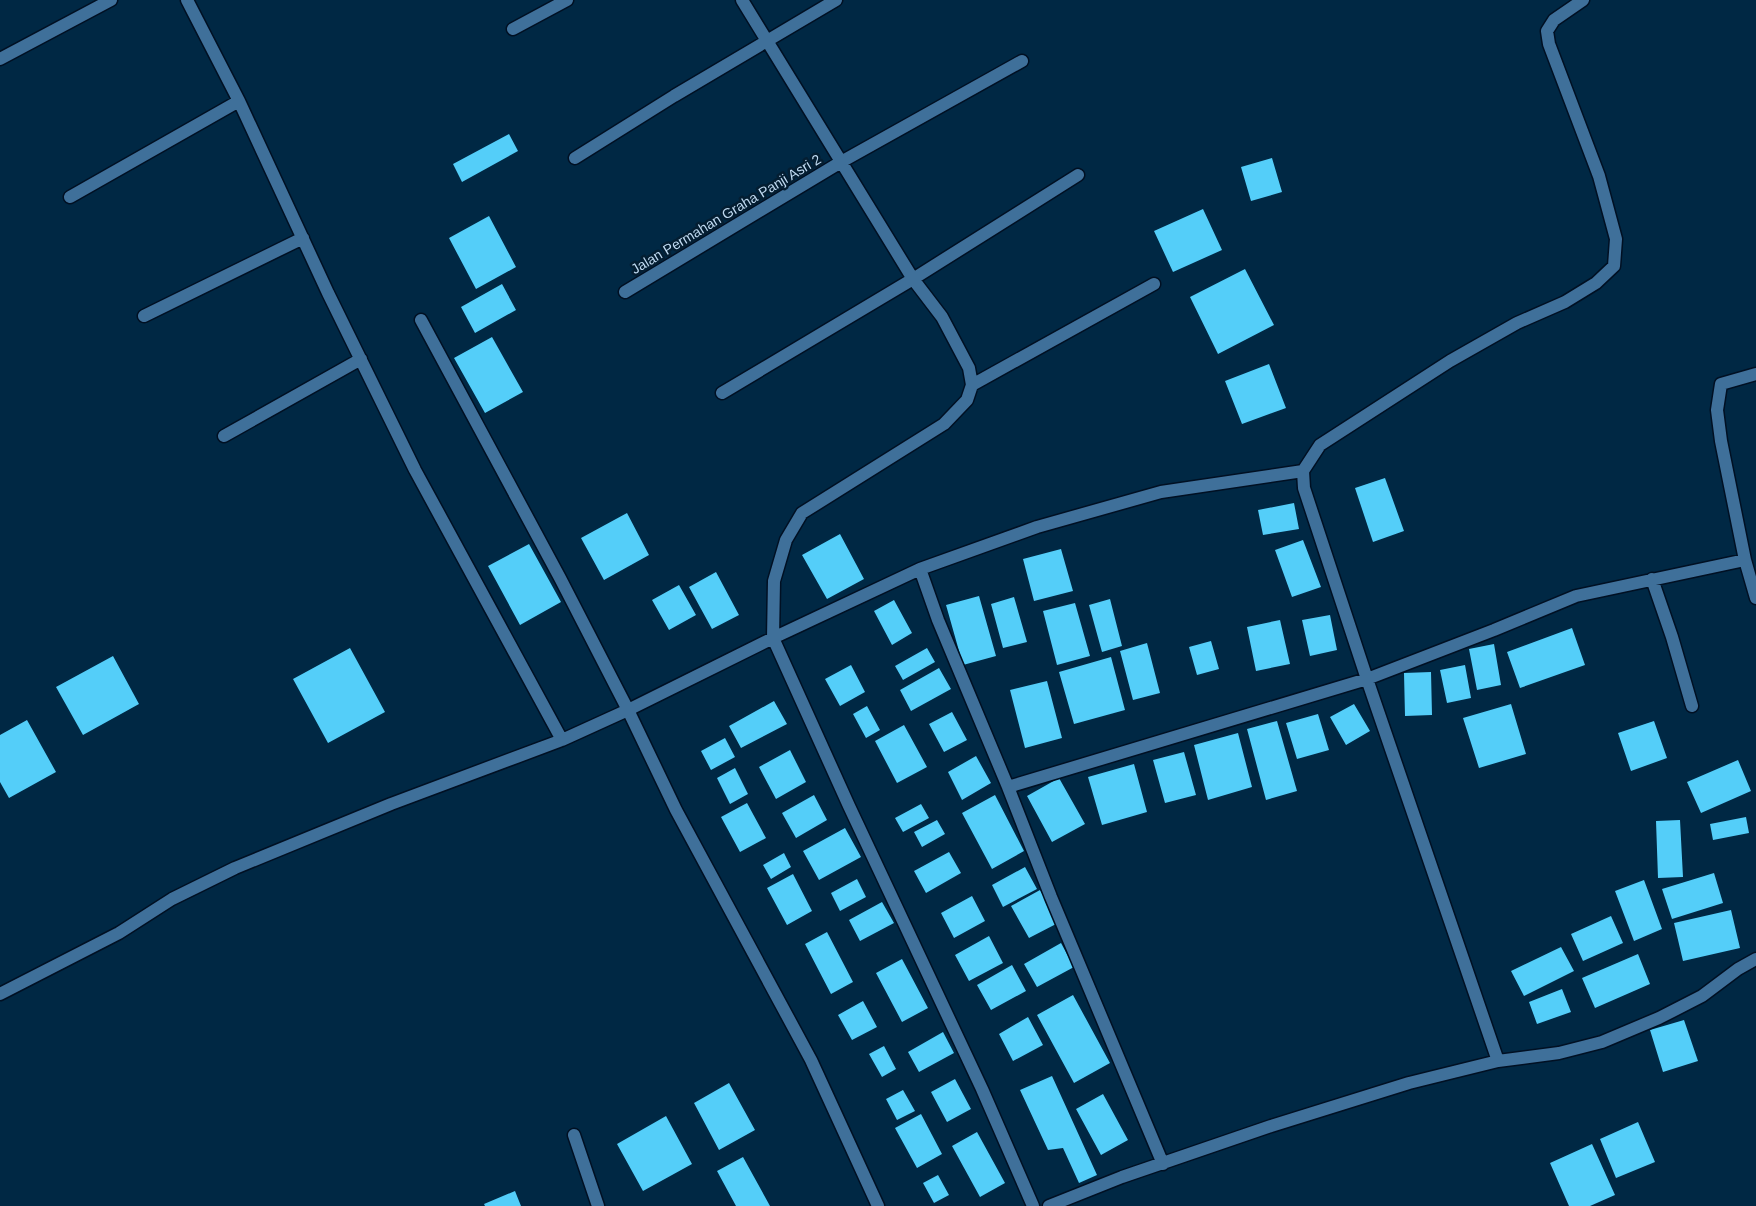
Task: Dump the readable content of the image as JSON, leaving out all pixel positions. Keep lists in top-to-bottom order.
{
  "streets": {
    "street": ["Jalan Permahan Graha Panji Asri 2"]
  }
}
